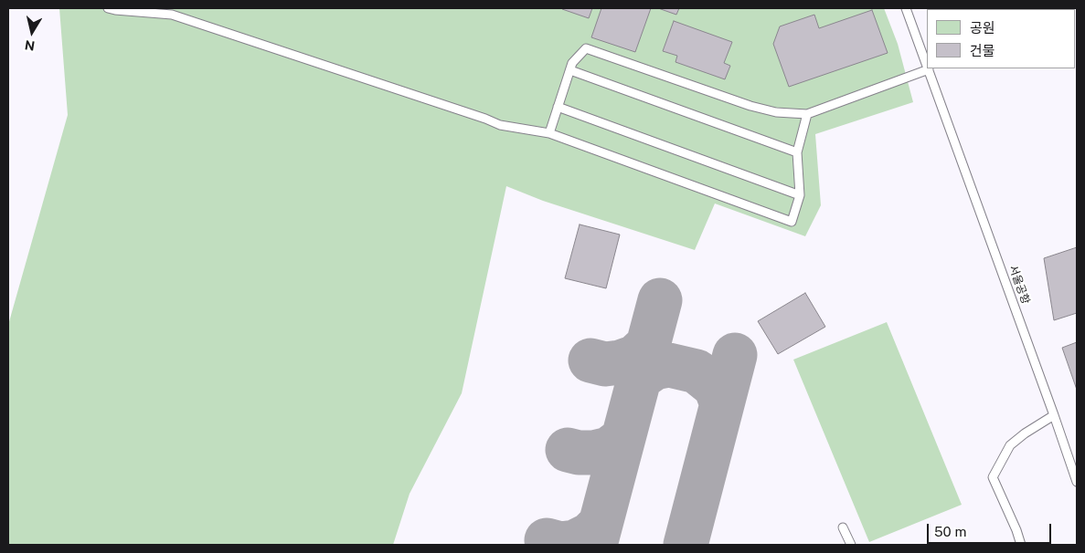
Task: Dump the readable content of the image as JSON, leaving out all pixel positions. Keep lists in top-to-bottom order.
{
  "streets": {
    "lane": ["서울공항"]
  },
  "legend": ["공원", "건물"],
  "scale_bar": "50 m",
  "north": "bottom"
}
